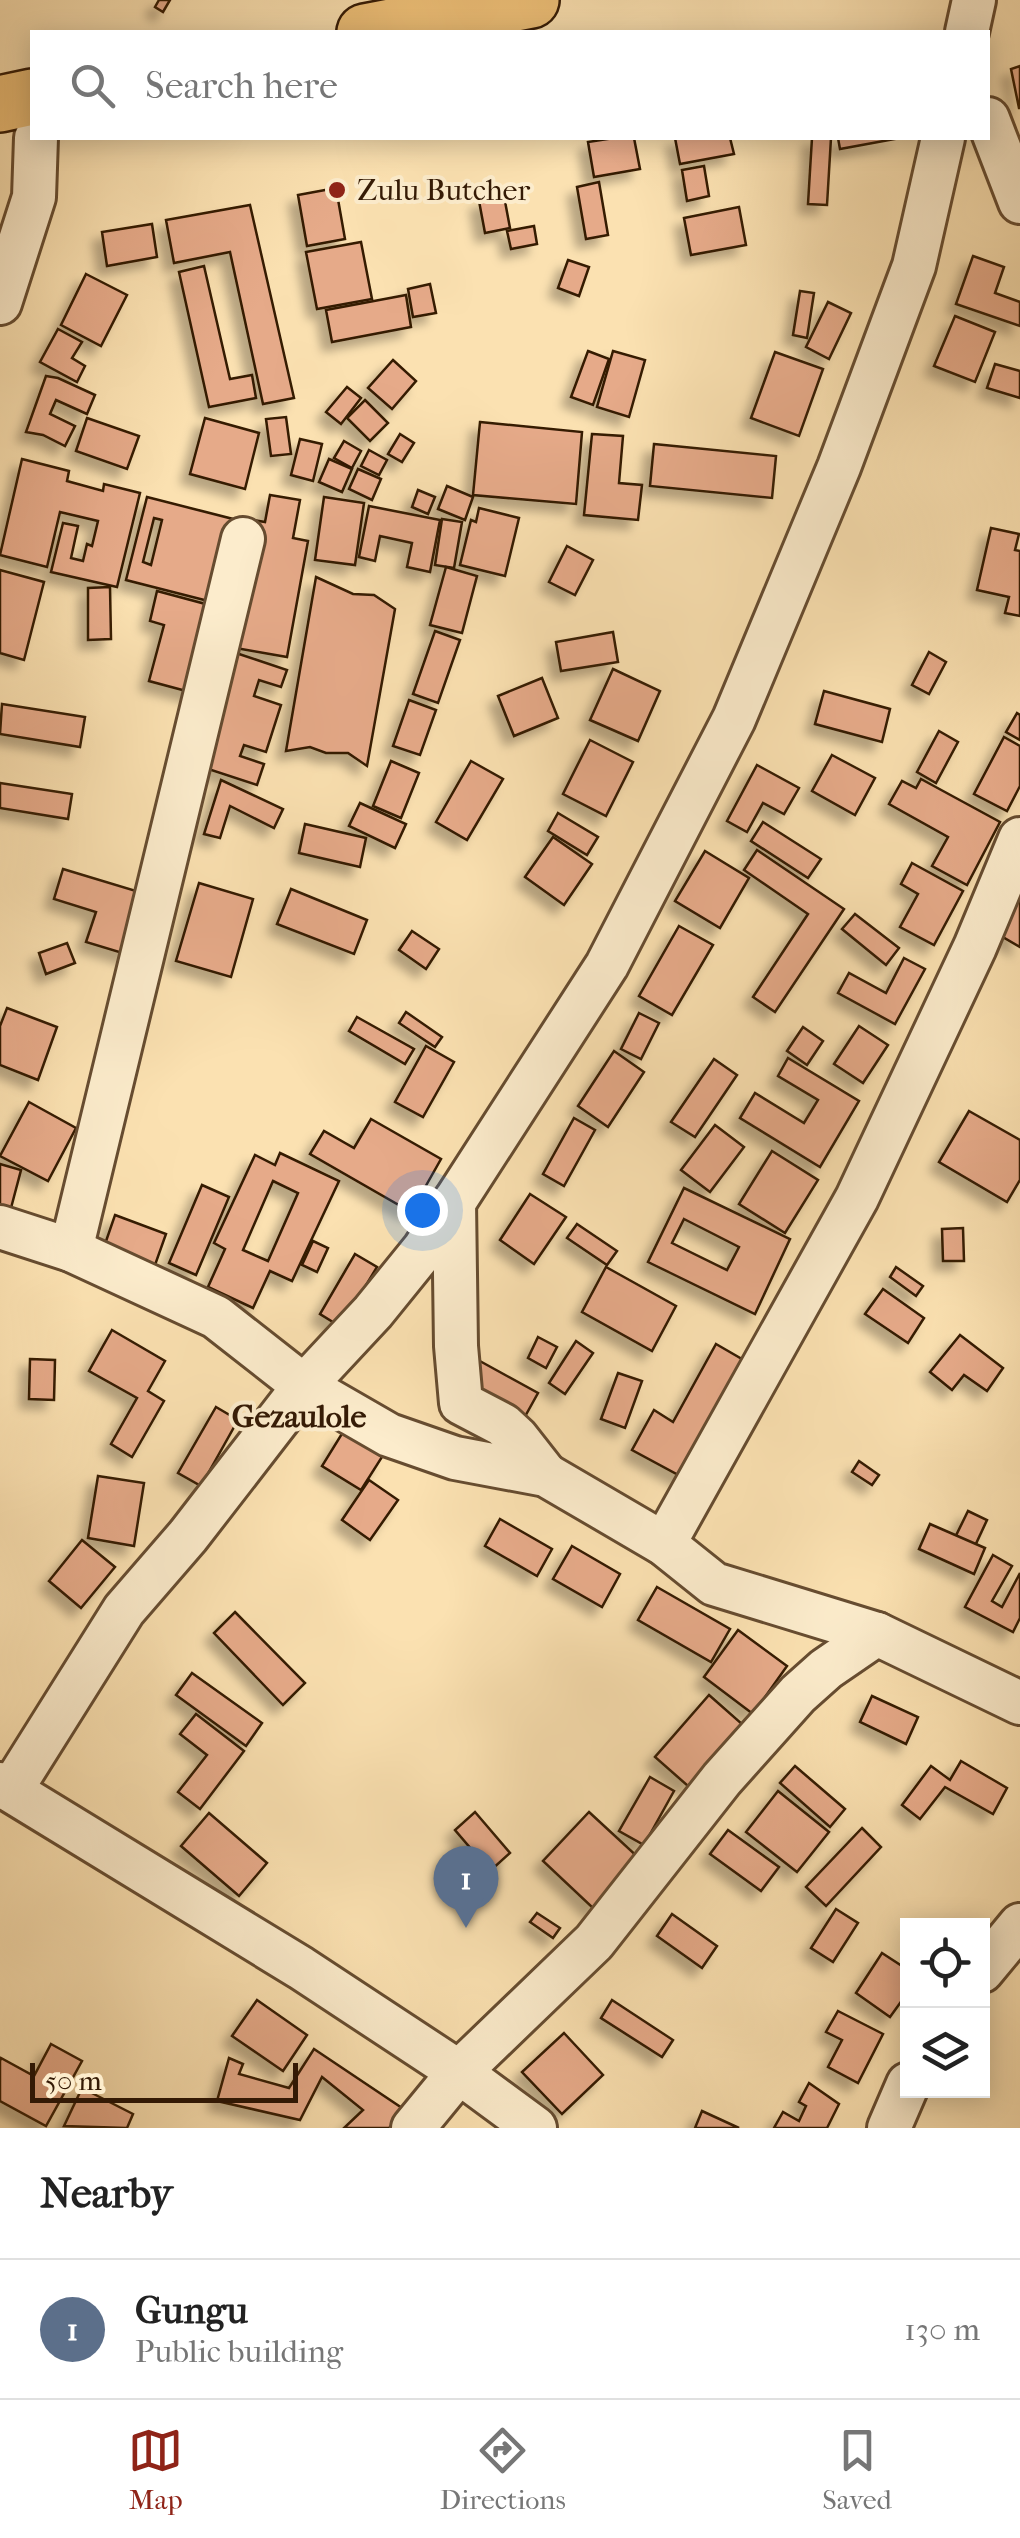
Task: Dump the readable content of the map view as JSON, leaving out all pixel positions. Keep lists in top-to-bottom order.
{
  "districts": ["Gezaulole"],
  "places": ["Zulu Butcher"],
  "scale_bar": "50 m",
  "page": {
    "search": "Search here",
    "pins": "1",
    "scale": "50 m",
    "heading": "Nearby",
    "list": [
      {
        "mark": "1",
        "name": "Gungu",
        "note": "Public building",
        "value": "130 m"
      }
    ],
    "nav": ["Map", "Directions", "Saved"]
  }
}
